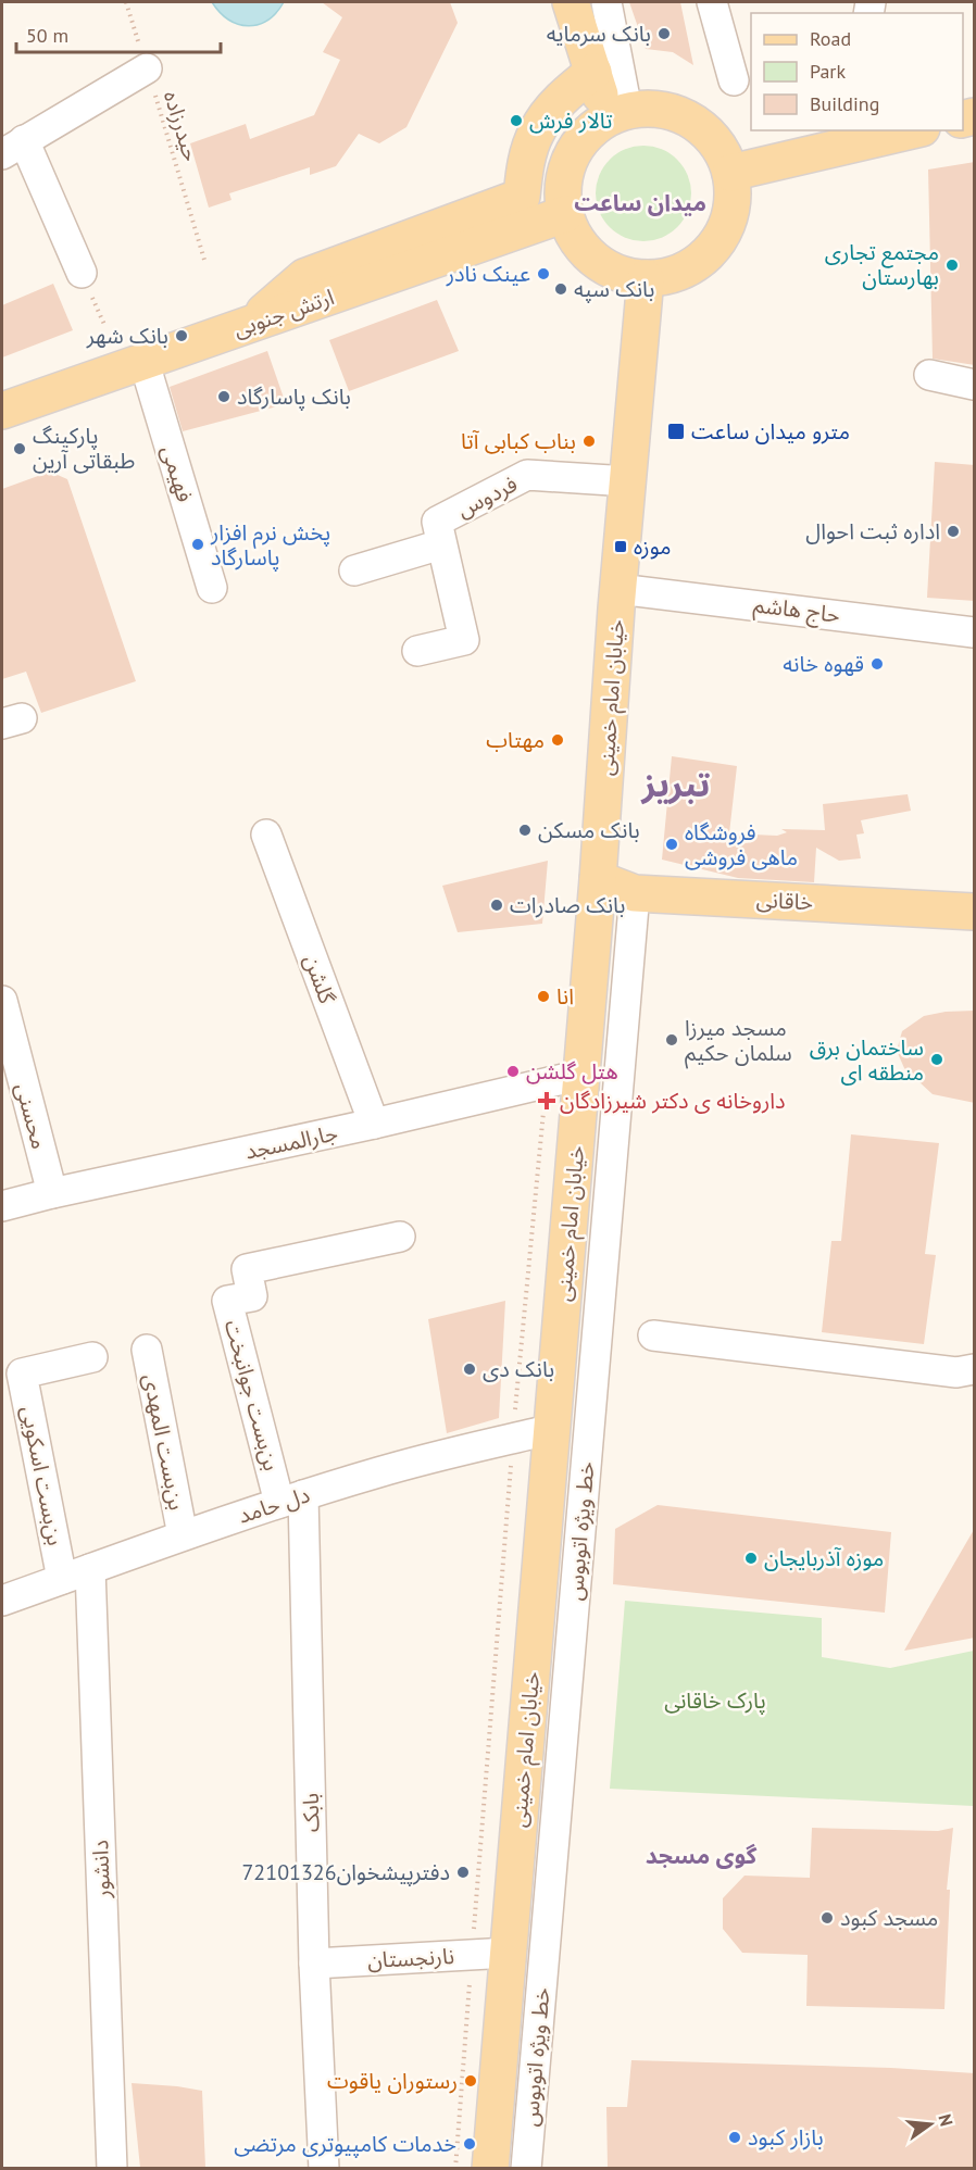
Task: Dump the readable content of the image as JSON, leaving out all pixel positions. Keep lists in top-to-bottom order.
{
  "streets": {
    "main road": ["ارتش جنوبی", "خیابان امام خمینی", "خاقانی"],
    "street": [
      "فهیمی",
      "فردوس",
      "حاج هاشم",
      "گلشن",
      "محسنی",
      "جارالمسجد",
      "بن‌بست جوانبخت",
      "بن‌بست المهدی",
      "بن‌بست اسکویی",
      "دل حامد",
      "خط ویژه اتوبوس",
      "بابک",
      "دانشور",
      "نارنجستان"
    ],
    "path": ["حیدرزاده"]
  },
  "crossings": [
    ["ارتش جنوبی", "فهیمی"],
    ["ارتش جنوبی", "خیابان امام خمینی"],
    ["فردوس", "خیابان امام خمینی"],
    ["حاج هاشم", "خیابان امام خمینی"],
    ["خیابان امام خمینی", "خاقانی"],
    ["خیابان امام خمینی", "جارالمسجد"],
    ["خیابان امام خمینی", "دل حامد"],
    ["خیابان امام خمینی", "نارنجستان"],
    ["خاقانی", "خط ویژه اتوبوس"],
    ["گلشن", "جارالمسجد"],
    ["محسنی", "جارالمسجد"],
    ["بن‌بست جوانبخت", "دل حامد"],
    ["بن‌بست جوانبخت", "بابک"],
    ["بن‌بست المهدی", "دل حامد"],
    ["بن‌بست اسکویی", "دل حامد"],
    ["دل حامد", "بابک"],
    ["دل حامد", "دانشور"],
    ["بابک", "نارنجستان"]
  ],
  "districts": ["میدان ساعت", "تبریز", "گوی مسجد"],
  "parks": ["پارک خاقانی"],
  "places": {
    "other": [
      "بانک سرمایه",
      "تالار فرش",
      "مجتمع تجاری بهارستان",
      "عینک نادر",
      "بانک سپه",
      "بانک شهر",
      "بانک پاسارگاد",
      "بناب کبابی آتا",
      "پارکینگ طبقاتی آرین",
      "اداره ثبت احوال",
      "پخش نرم افزار پاسارگاد",
      "قهوه خانه",
      "مهتاب",
      "بانک مسکن",
      "فروشگاه ماهی فروشی",
      "بانک صادرات",
      "انا",
      "مسجد میرزا سلمان حکیم",
      "ساختمان برق منطقه ای",
      "هتل گلشن",
      "بانک دی",
      "موزه آذربایجان",
      "دفترپیشخوان72101326",
      "مسجد کبود",
      "رستوران یاقوت",
      "بازار کبود",
      "خدمات کامپیوتری مرتضی"
    ],
    "transit": ["مترو میدان ساعت", "موزه"],
    "health": ["داروخانه ی دکتر شیرزادگان"]
  },
  "legend": ["Road", "Park", "Building"],
  "scale_bar": "50 m",
  "north": "right"
}
